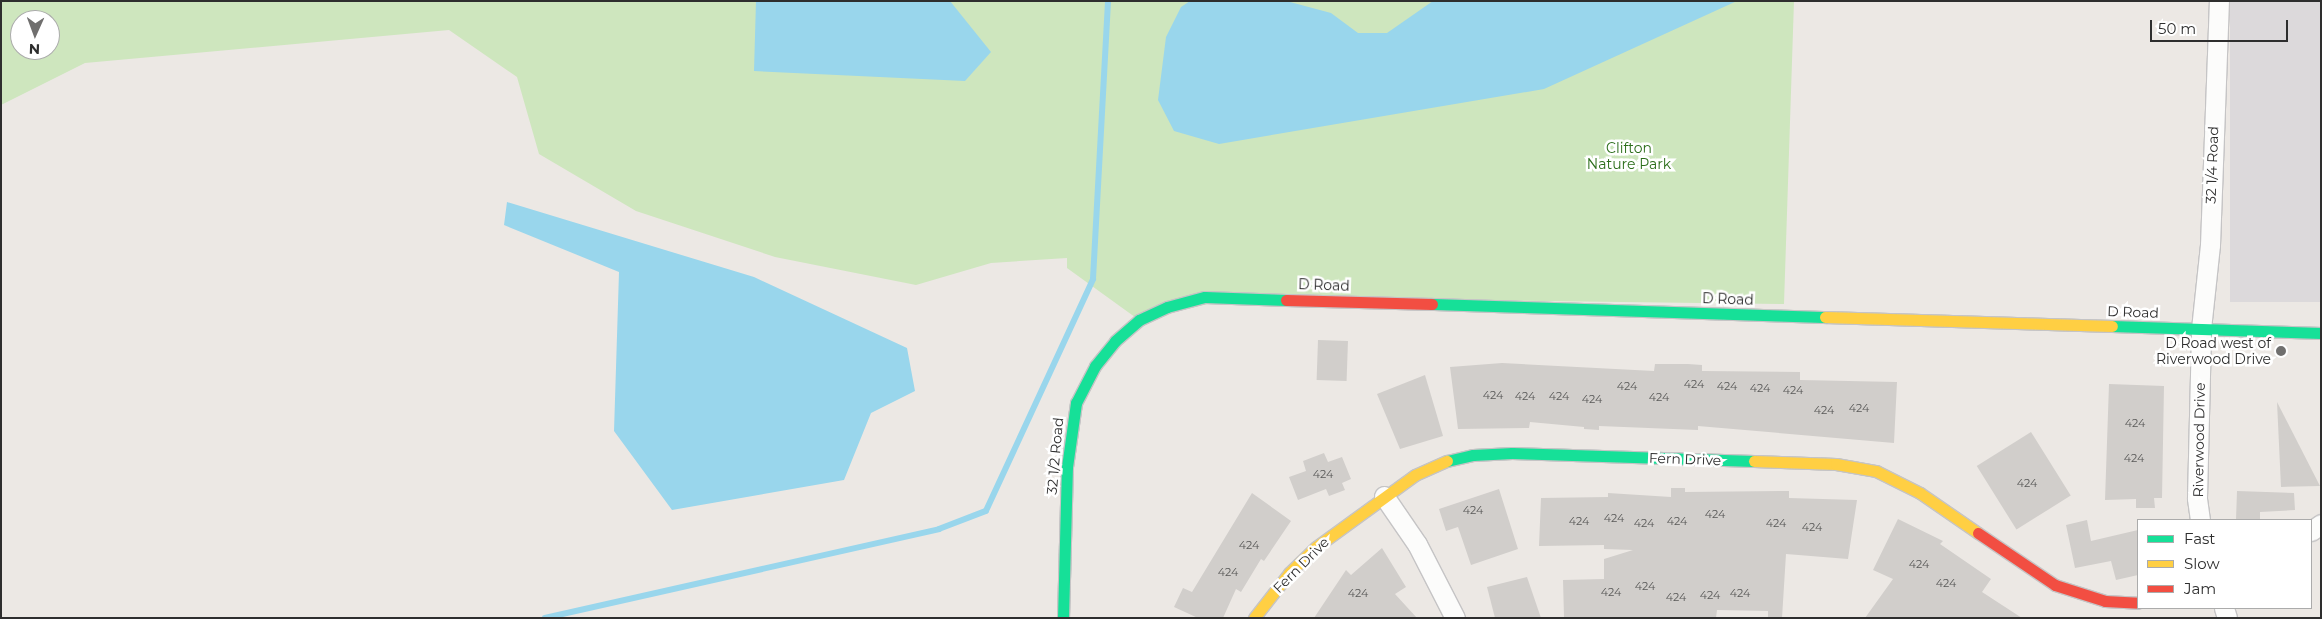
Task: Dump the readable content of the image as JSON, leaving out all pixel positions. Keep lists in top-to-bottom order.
{
  "streets": {
    "street": [
      "32 1/4 Road",
      "D Road",
      "Riverwood Drive",
      "32 1/2 Road",
      "Fern Drive"
    ]
  },
  "crossings": [
    ["32 1/4 Road", "D Road"],
    ["32 1/4 Road", "Riverwood Drive"],
    ["D Road", "Riverwood Drive"],
    ["D Road", "32 1/2 Road"]
  ],
  "parks": ["Clifton Nature Park"],
  "places": ["D Road west of Riverwood Drive"],
  "house_numbers": [
    "424",
    "424",
    "424",
    "424",
    "424",
    "424",
    "424",
    "424",
    "424",
    "424",
    "424",
    "424",
    "424",
    "424",
    "424",
    "424",
    "424",
    "424",
    "424",
    "424",
    "424",
    "424",
    "424",
    "424",
    "424",
    "424",
    "424",
    "424",
    "424",
    "424",
    "424",
    "424",
    "424",
    "424"
  ],
  "legend": ["Fast", "Slow", "Jam"],
  "scale_bar": "50 m",
  "north": "bottom"
}
